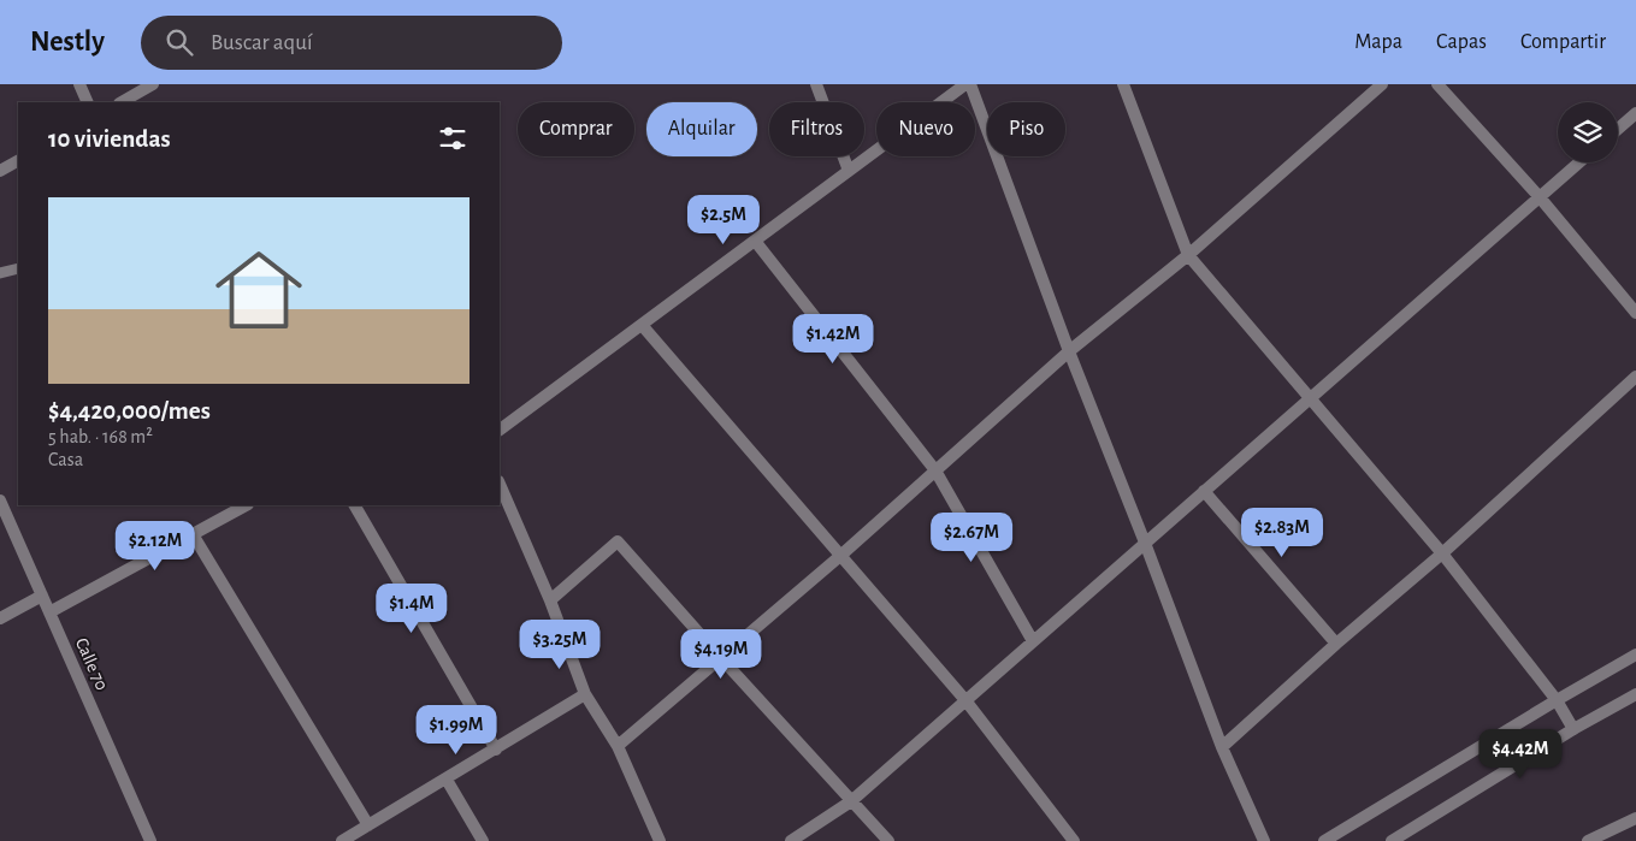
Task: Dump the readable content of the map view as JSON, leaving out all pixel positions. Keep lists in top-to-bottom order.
{
  "streets": {
    "street": ["Calle 70"]
  },
  "page": {
    "header": "Nestly",
    "search": "Buscar aquí",
    "nav": ["Mapa", "Capas", "Compartir"],
    "chip": [
      "Comprar",
      "Alquilar",
      "Filtros",
      "Nuevo",
      "Piso"
    ],
    "heading": "10 viviendas",
    "list": [
      {
        "name": "$4,420,000/mes",
        "note": "5 hab. · 168 m² · Casa"
      }
    ],
    "price": [
      "$2.5M",
      "$1.42M",
      "$2.83M",
      "$2.67M",
      "$2.12M",
      "$1.4M",
      "$3.25M",
      "$4.19M",
      "$1.99M",
      "$4.42M"
    ]
  }
}
